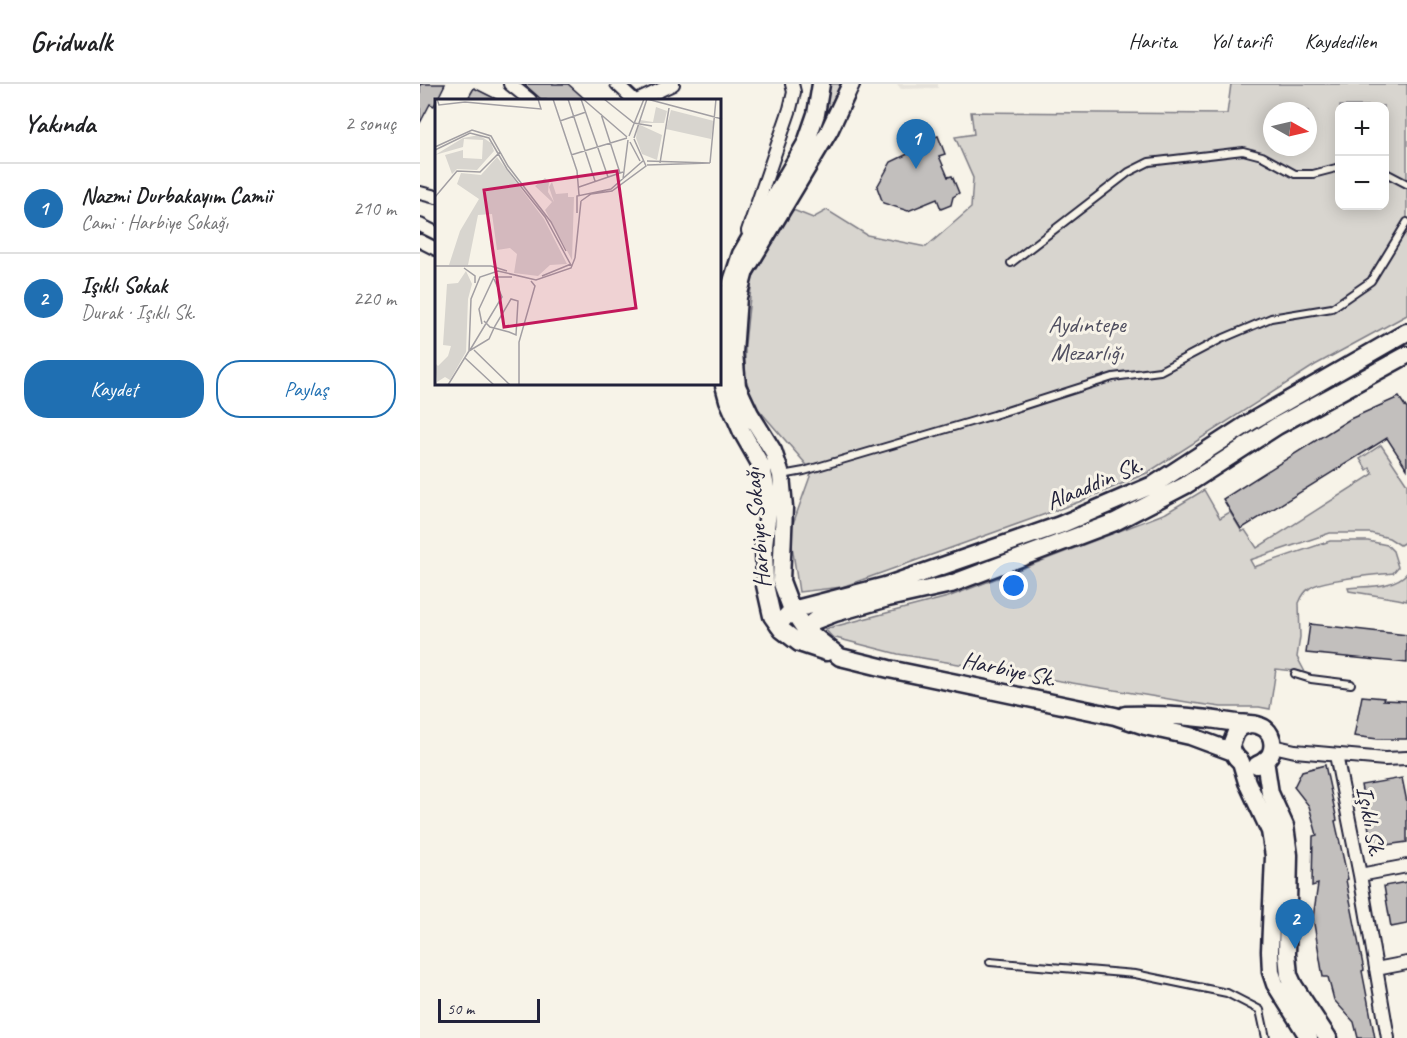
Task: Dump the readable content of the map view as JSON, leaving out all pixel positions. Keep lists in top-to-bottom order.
{
  "streets": {
    "street": [
      "Alaaddin Sk.",
      "Harbiye Sokağı",
      "Harbiye Sk.",
      "Işıklı Sk."
    ]
  },
  "crossings": [
    ["Alaaddin Sk.", "Harbiye Sokağı"],
    ["Alaaddin Sk.", "Harbiye Sk."],
    ["Harbiye Sokağı", "Harbiye Sk."]
  ],
  "parks": ["Aydıntepe Mezarlığı"],
  "scale_bar": "50 m",
  "north": "right",
  "page": {
    "header": "Gridwalk",
    "nav": ["Harita", "Yol tarifi", "Kaydedilen"],
    "heading": ["Yakında", "2 sonuç"],
    "map_buttons": ["+", "−"],
    "pins": ["1", "2"],
    "list": [
      {
        "mark": "1",
        "name": "Nazmi Durbakayım Camii",
        "note": "Cami · Harbiye Sokağı",
        "value": "210 m"
      },
      {
        "mark": "2",
        "name": "Işıklı Sokak",
        "note": "Durak · Işıklı Sk.",
        "value": "220 m"
      }
    ],
    "buttons": ["Kaydet", "Paylaş"],
    "scale": "50 m"
  }
}
